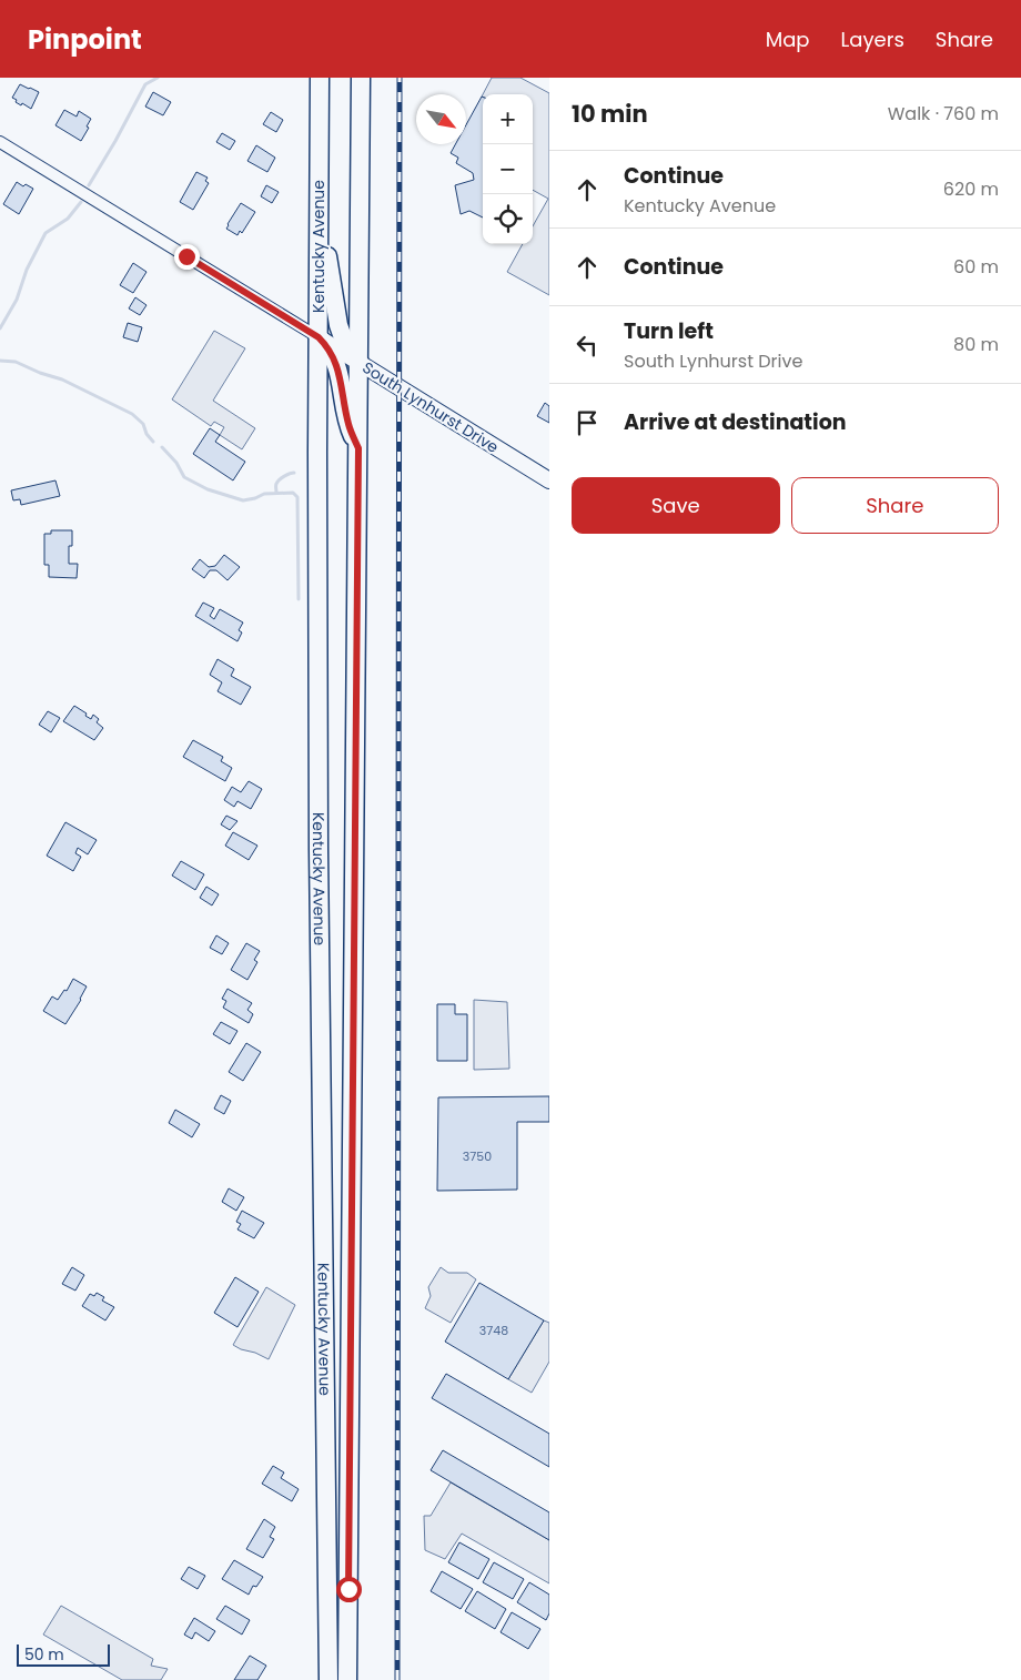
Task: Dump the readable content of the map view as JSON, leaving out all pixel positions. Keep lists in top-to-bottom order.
{
  "streets": {
    "main road": ["Kentucky Avenue", "South Lynhurst Drive"]
  },
  "crossings": [
    ["Kentucky Avenue", "South Lynhurst Drive"]
  ],
  "house_numbers": ["3750", "3748"],
  "scale_bar": "50 m",
  "north": "bottom right",
  "page": {
    "header": "Pinpoint",
    "nav": ["Map", "Layers", "Share"],
    "heading": ["10 min", "Walk · 760 m"],
    "map_buttons": ["+", "−"],
    "list": [
      ["Continue", "Kentucky Avenue", "620 m"],
      ["Continue", "60 m"],
      ["Turn left", "South Lynhurst Drive", "80 m"],
      "Arrive at destination"
    ],
    "buttons": ["Save", "Share"],
    "scale": "50 m"
  }
}
